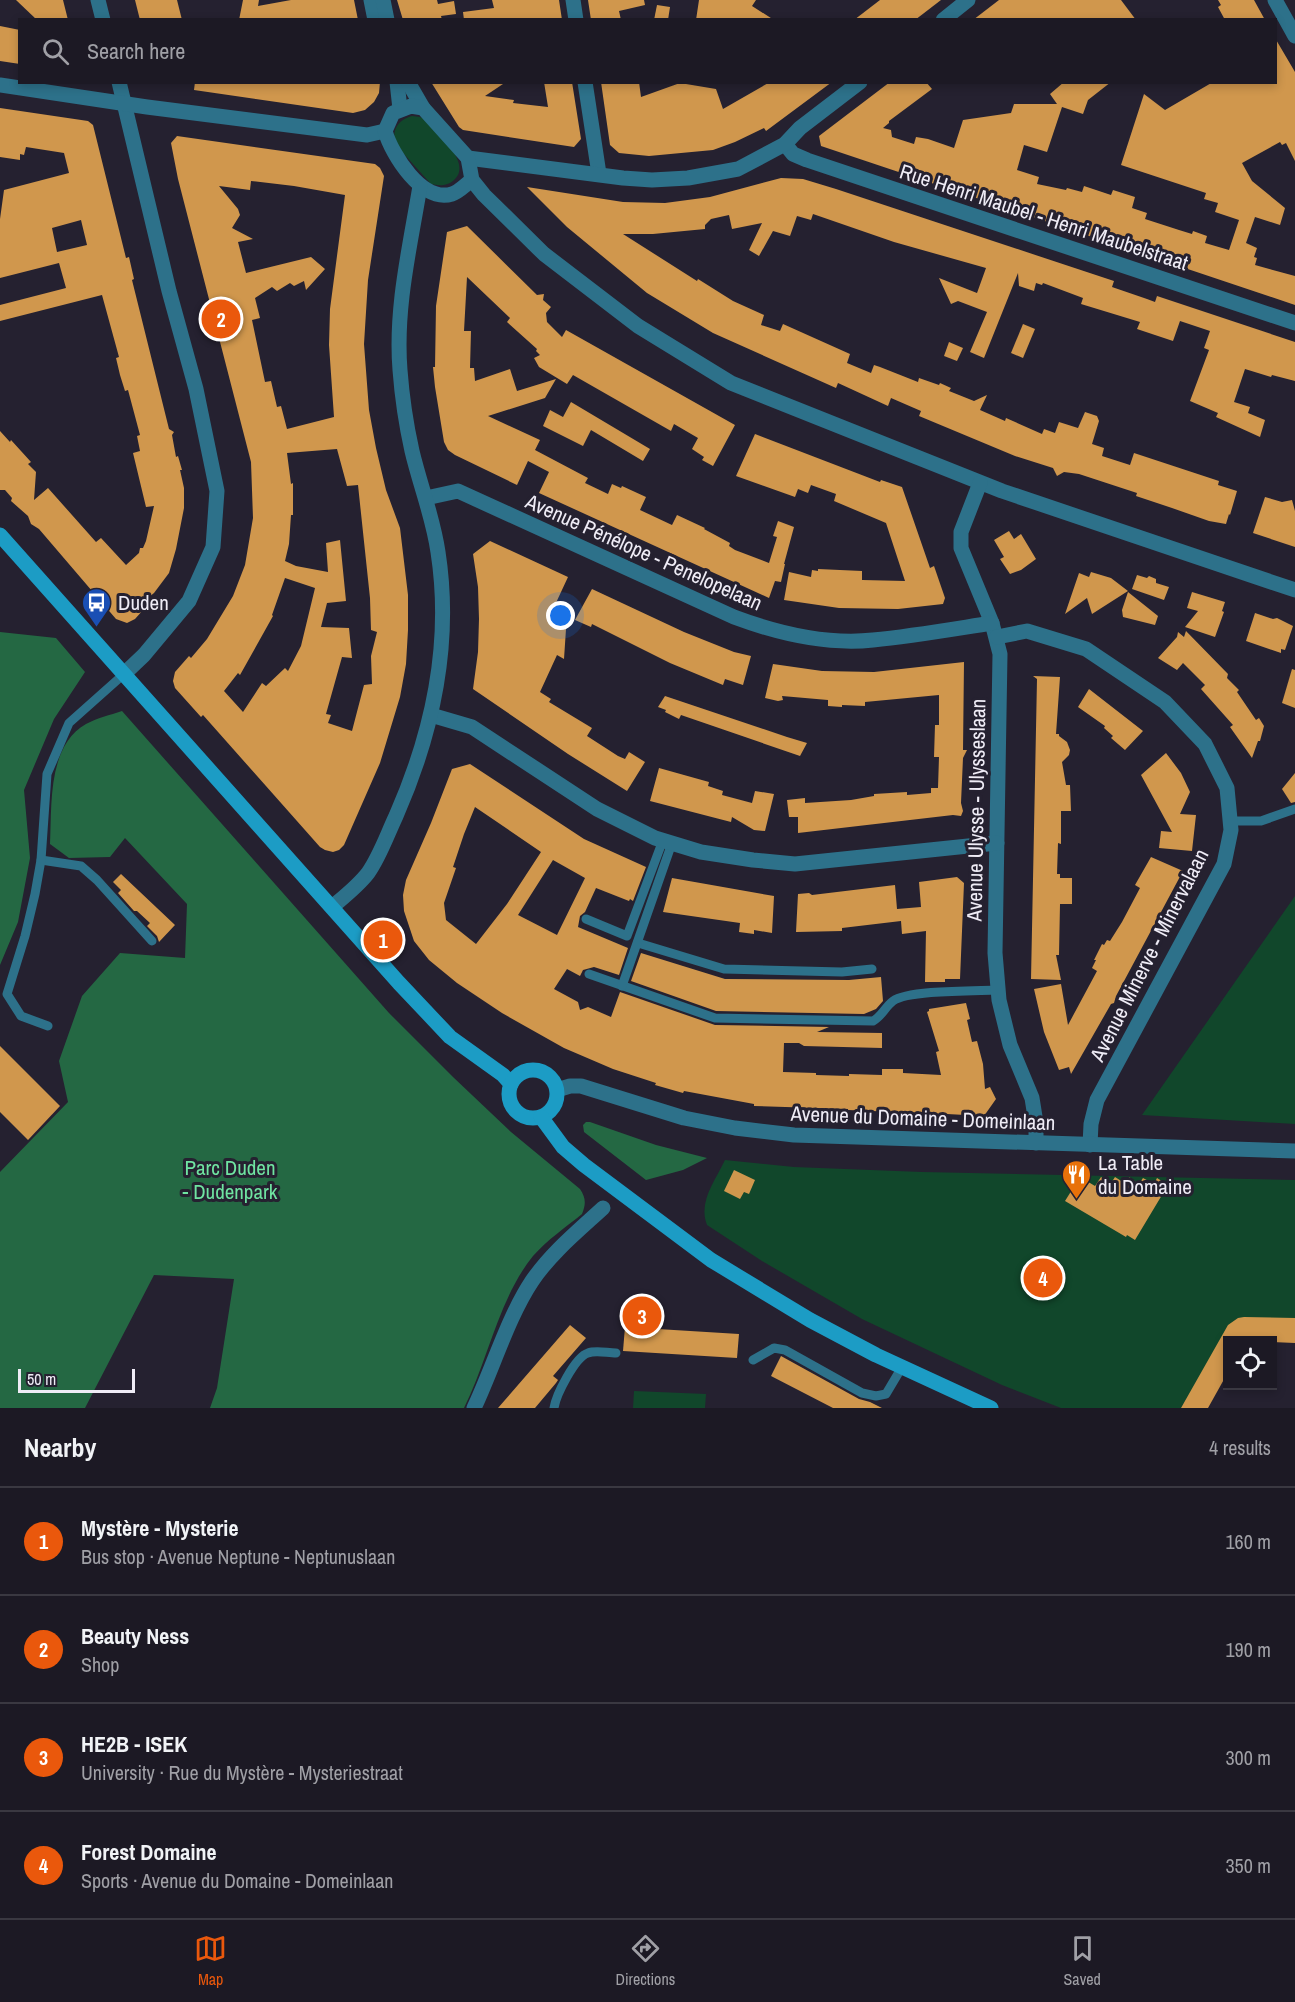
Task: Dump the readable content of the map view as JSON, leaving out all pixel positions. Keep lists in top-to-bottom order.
{
  "streets": {
    "street": [
      "Rue Henri Maubel - Henri Maubelstraat",
      "Avenue Pénélope - Penelopelaan",
      "Avenue Ulysse - Ulysseslaan",
      "Avenue Minerve - Minervalaan",
      "Avenue du Domaine - Domeinlaan"
    ]
  },
  "crossings": [
    ["Avenue Pénélope - Penelopelaan", "Avenue Ulysse - Ulysseslaan"],
    ["Avenue Pénélope - Penelopelaan", "Avenue Minerve - Minervalaan"],
    ["Avenue Ulysse - Ulysseslaan", "Avenue Minerve - Minervalaan"],
    ["Avenue Ulysse - Ulysseslaan", "Avenue du Domaine - Domeinlaan"],
    ["Avenue Minerve - Minervalaan", "Avenue du Domaine - Domeinlaan"]
  ],
  "parks": ["Parc Duden - Dudenpark"],
  "places": {
    "bus stop": ["Duden"],
    "restaurant": ["La Table du Domaine"]
  },
  "scale_bar": "50 m",
  "page": {
    "search": "Search here",
    "pins": [
      "2",
      "1",
      "4",
      "3"
    ],
    "scale": "50 m",
    "heading": ["Nearby", "4 results"],
    "list": [
      {
        "mark": "1",
        "name": "Mystère - Mysterie",
        "note": "Bus stop · Avenue Neptune - Neptunuslaan",
        "value": "160 m"
      },
      {
        "mark": "2",
        "name": "Beauty Ness",
        "note": "Shop",
        "value": "190 m"
      },
      {
        "mark": "3",
        "name": "HE2B - ISEK",
        "note": "University · Rue du Mystère - Mysteriestraat",
        "value": "300 m"
      },
      {
        "mark": "4",
        "name": "Forest Domaine",
        "note": "Sports · Avenue du Domaine - Domeinlaan",
        "value": "350 m"
      }
    ],
    "nav": ["Map", "Directions", "Saved"]
  }
}
